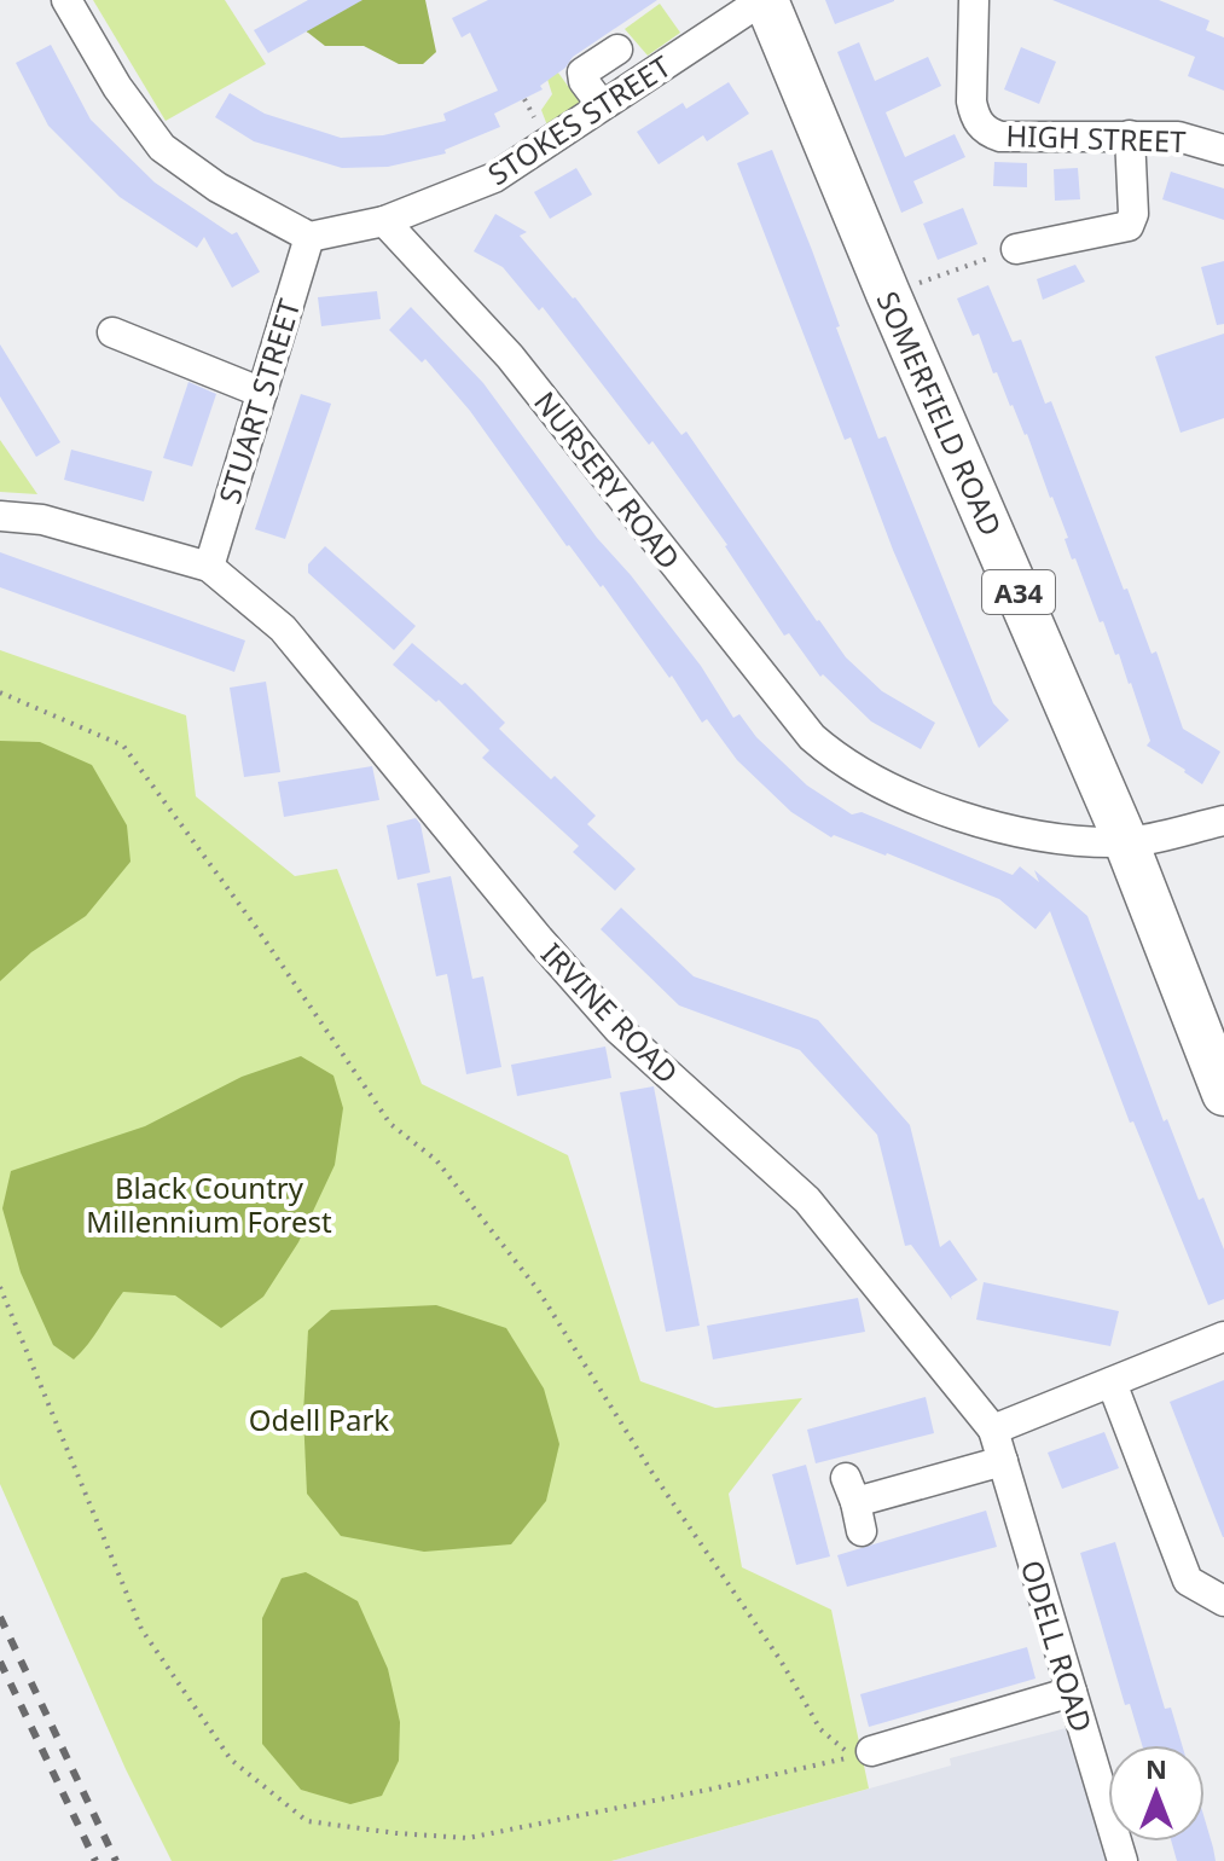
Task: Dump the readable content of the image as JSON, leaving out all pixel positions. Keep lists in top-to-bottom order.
{
  "streets": {
    "highway": ["SOMERFIELD ROAD", "A34"],
    "street": [
      "STOKES STREET",
      "HIGH STREET",
      "STUART STREET",
      "NURSERY ROAD",
      "IRVINE ROAD",
      "ODELL ROAD"
    ]
  },
  "crossings": [
    ["STOKES STREET", "SOMERFIELD ROAD"],
    ["STOKES STREET", "NURSERY ROAD"],
    ["STUART STREET", "IRVINE ROAD"],
    ["SOMERFIELD ROAD", "NURSERY ROAD"],
    ["IRVINE ROAD", "ODELL ROAD"]
  ],
  "parks": ["Black Country Millennium Forest", "Odell Park"],
  "north": "top"
}
